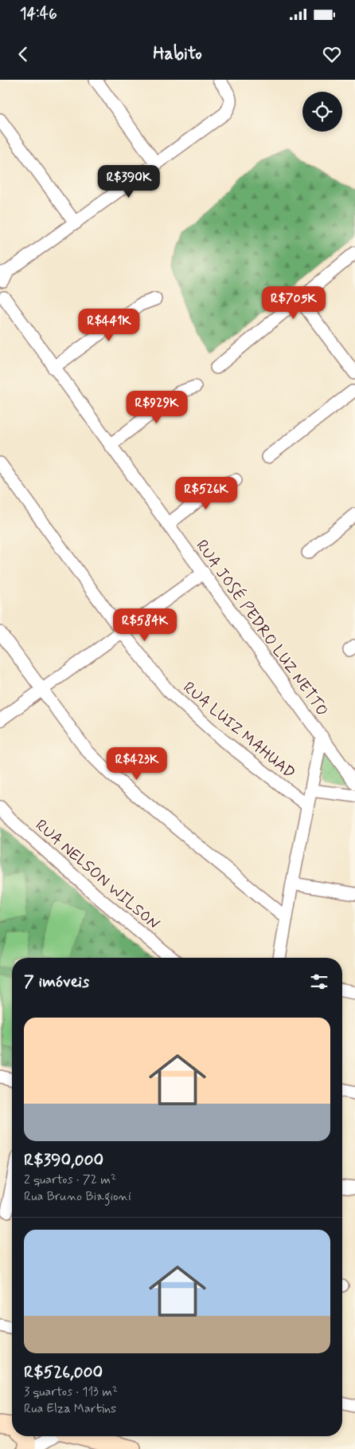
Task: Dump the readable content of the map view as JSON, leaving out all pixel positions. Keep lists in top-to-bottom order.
{
  "streets": {
    "street": ["RUA JOSÉ PEDRO LUZ NETTO", "RUA LUIZ MAHUAD", "RUA NELSON WILSON"]
  },
  "page": {
    "status": "14:46",
    "header": "Habito",
    "price": [
      "R$390K",
      "R$705K",
      "R$441K",
      "R$929K",
      "R$526K",
      "R$584K",
      "R$423K"
    ],
    "heading": "7 imóveis",
    "list": [
      {
        "name": "R$390,000",
        "note": "2 quartos · 72 m² · Rua Bruno Biagioni"
      },
      {
        "name": "R$526,000",
        "note": "3 quartos · 113 m² · Rua Elza Martins"
      }
    ]
  }
}
